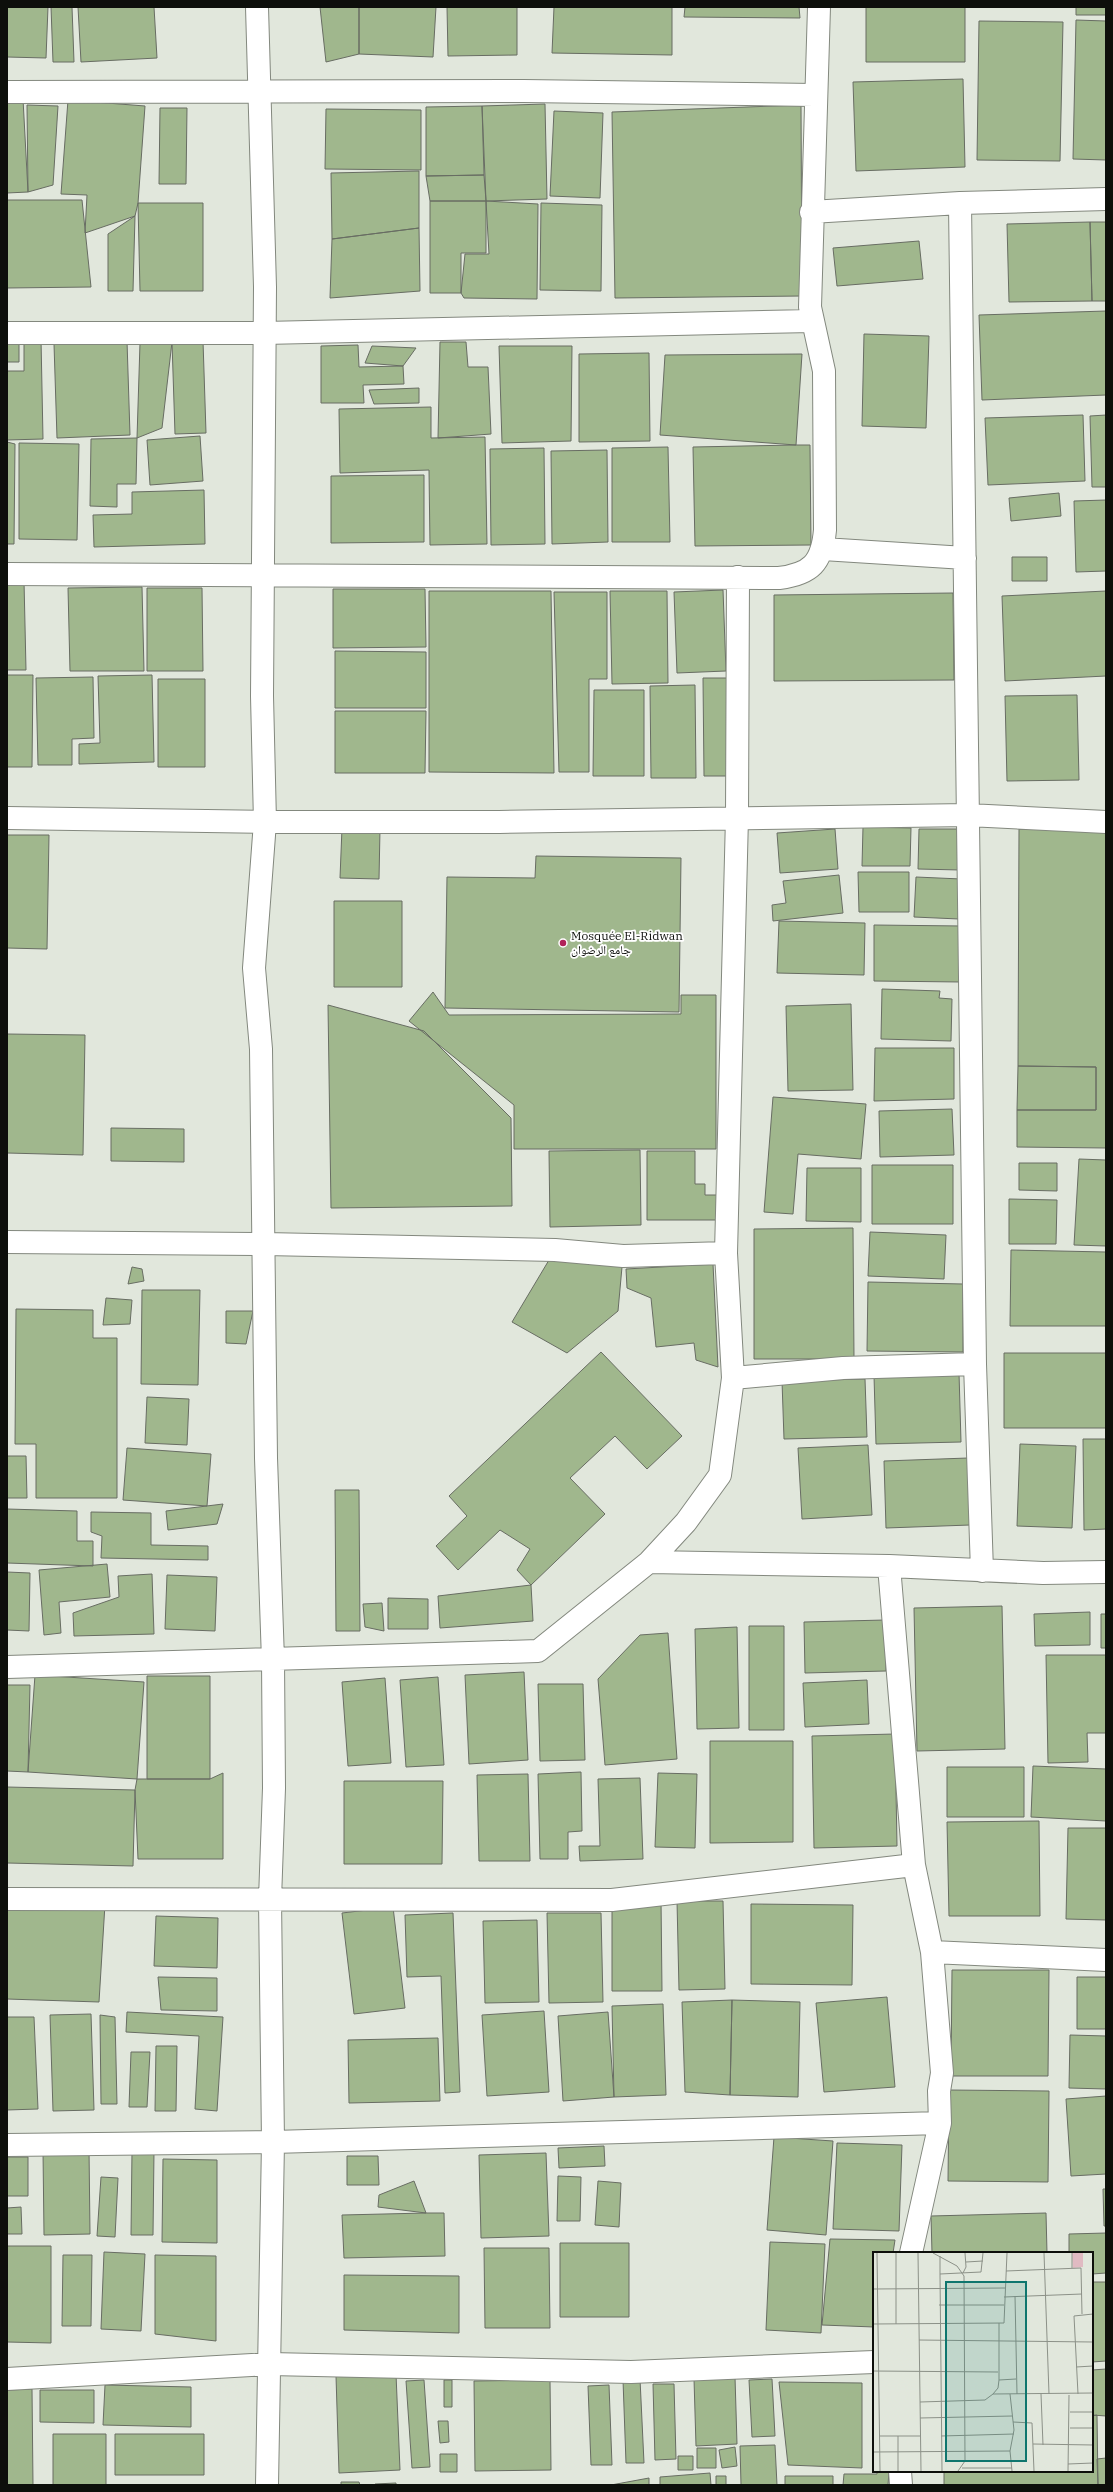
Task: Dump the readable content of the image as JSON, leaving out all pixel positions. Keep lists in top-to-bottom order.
{
  "places": ["Mosquée El-Ridwan جامع الرضوان"]
}
